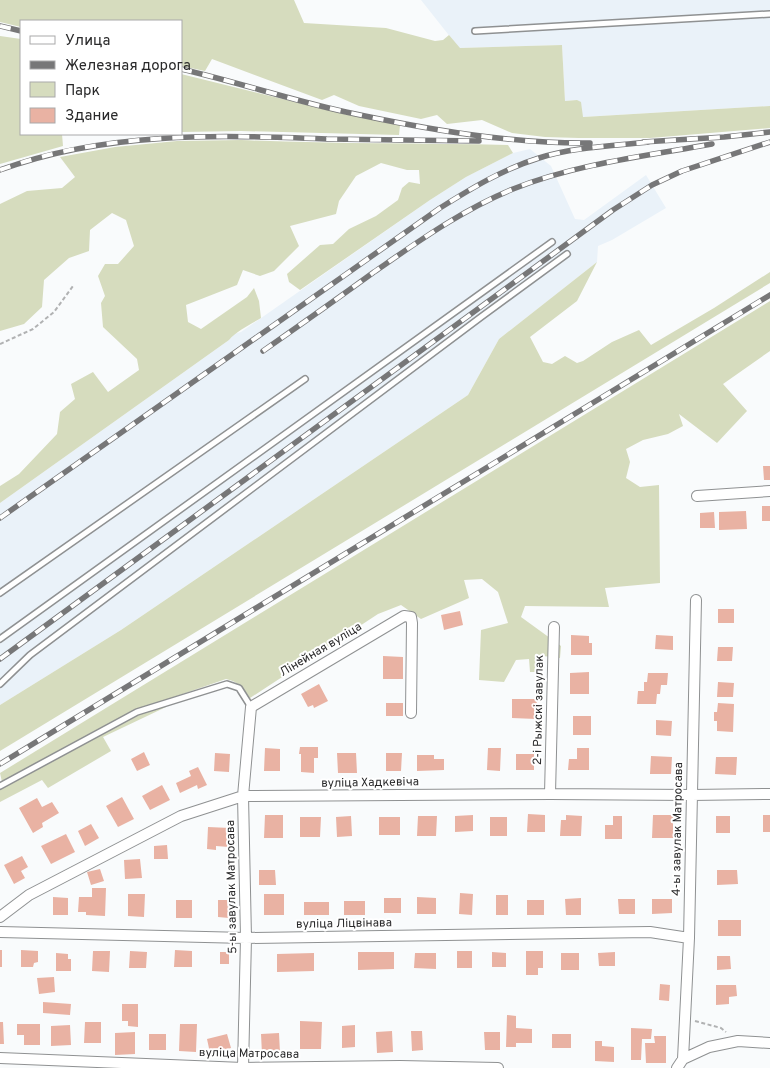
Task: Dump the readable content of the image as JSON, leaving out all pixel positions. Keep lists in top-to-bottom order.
{
  "streets": {
    "street": [
      "Лінейная вуліца",
      "2-і Рыжскі завулак",
      "вуліца Хадкевіча",
      "4-ы завулак Матросава",
      "5-ы завулак Матросава",
      "вуліца Ліцвінава",
      "вуліца Матросава"
    ]
  },
  "crossings": [
    ["Лінейная вуліца", "5-ы завулак Матросава"],
    ["2-і Рыжскі завулак", "вуліца Хадкевіча"],
    ["вуліца Хадкевіча", "4-ы завулак Матросава"],
    ["вуліца Хадкевіча", "5-ы завулак Матросава"],
    ["4-ы завулак Матросава", "вуліца Ліцвінава"],
    ["5-ы завулак Матросава", "вуліца Ліцвінава"],
    ["5-ы завулак Матросава", "вуліца Матросава"]
  ],
  "legend": [
    "Улица",
    "Железная дорога",
    "Парк",
    "Здание"
  ]
}
